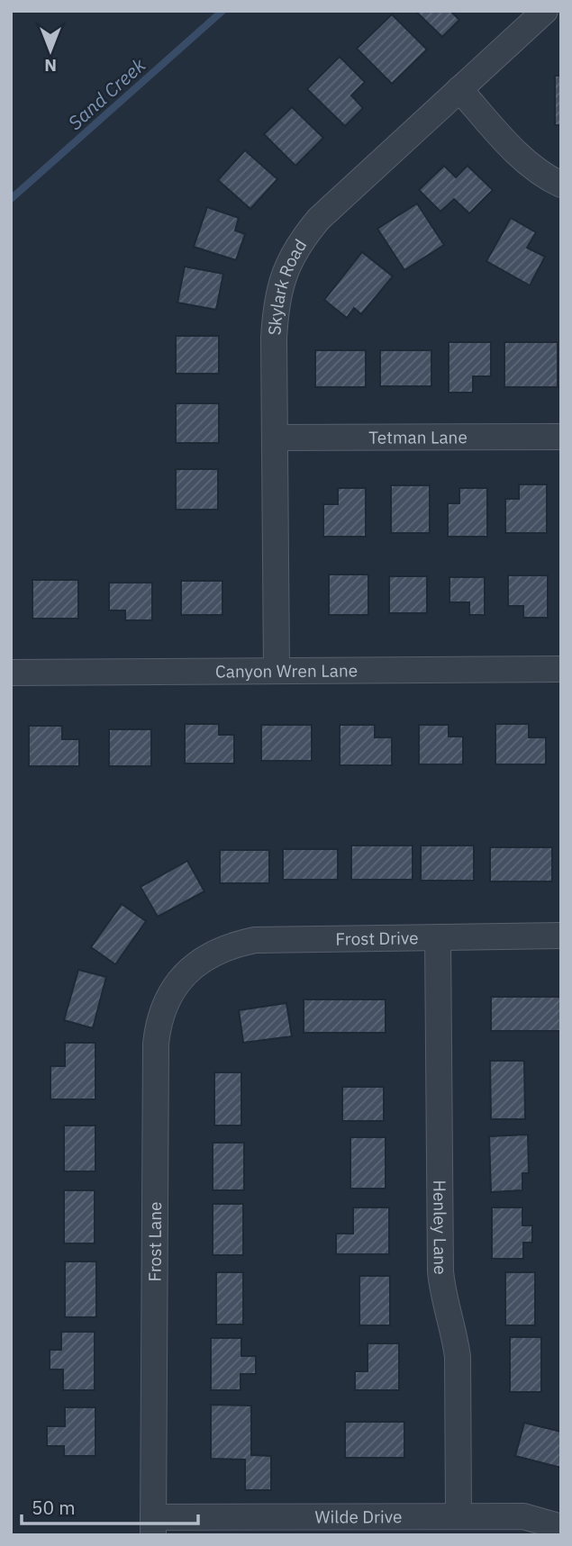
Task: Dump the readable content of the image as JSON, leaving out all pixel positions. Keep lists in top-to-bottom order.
{
  "streets": {
    "street": [
      "Skylark Road",
      "Tetman Lane",
      "Canyon Wren Lane",
      "Frost Drive",
      "Henley Lane",
      "Frost Lane",
      "Wilde Drive"
    ]
  },
  "crossings": [
    ["Skylark Road", "Tetman Lane"],
    ["Skylark Road", "Canyon Wren Lane"],
    ["Frost Drive", "Henley Lane"],
    ["Frost Drive", "Frost Lane"],
    ["Henley Lane", "Wilde Drive"],
    ["Frost Lane", "Wilde Drive"]
  ],
  "water": ["Sand Creek"],
  "scale_bar": "50 m",
  "north": "bottom"
}
